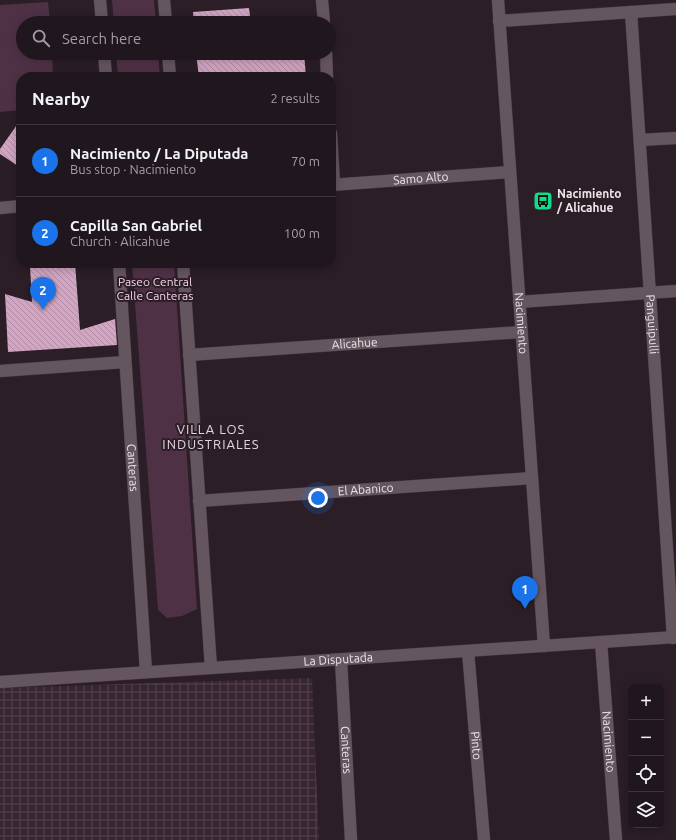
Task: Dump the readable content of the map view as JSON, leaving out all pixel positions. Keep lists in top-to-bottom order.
{
  "streets": {
    "street": [
      "Samo Alto",
      "Nacimiento",
      "Panguipulli",
      "Alicahue",
      "Canteras",
      "El Abanico",
      "La Disputada",
      "Pinto"
    ]
  },
  "crossings": [
    ["Samo Alto", "Nacimiento"],
    ["Nacimiento", "Alicahue"],
    ["Nacimiento", "El Abanico"],
    ["Nacimiento", "La Disputada"],
    ["Panguipulli", "La Disputada"],
    ["Canteras", "La Disputada"],
    ["La Disputada", "Pinto"]
  ],
  "districts": ["VILLA LOS INDUSTRIALES"],
  "parks": ["Paseo Central Calle Canteras"],
  "places": {
    "bus stop": ["Nacimiento / Alicahue"]
  },
  "page": {
    "search": "Search here",
    "heading": ["Nearby", "2 results"],
    "list": [
      {
        "mark": "1",
        "name": "Nacimiento / La Diputada",
        "note": "Bus stop · Nacimiento",
        "value": "70 m"
      },
      {
        "mark": "2",
        "name": "Capilla San Gabriel",
        "note": "Church · Alicahue",
        "value": "100 m"
      }
    ],
    "pins": ["2", "1"],
    "map_buttons": ["+", "−"]
  }
}
